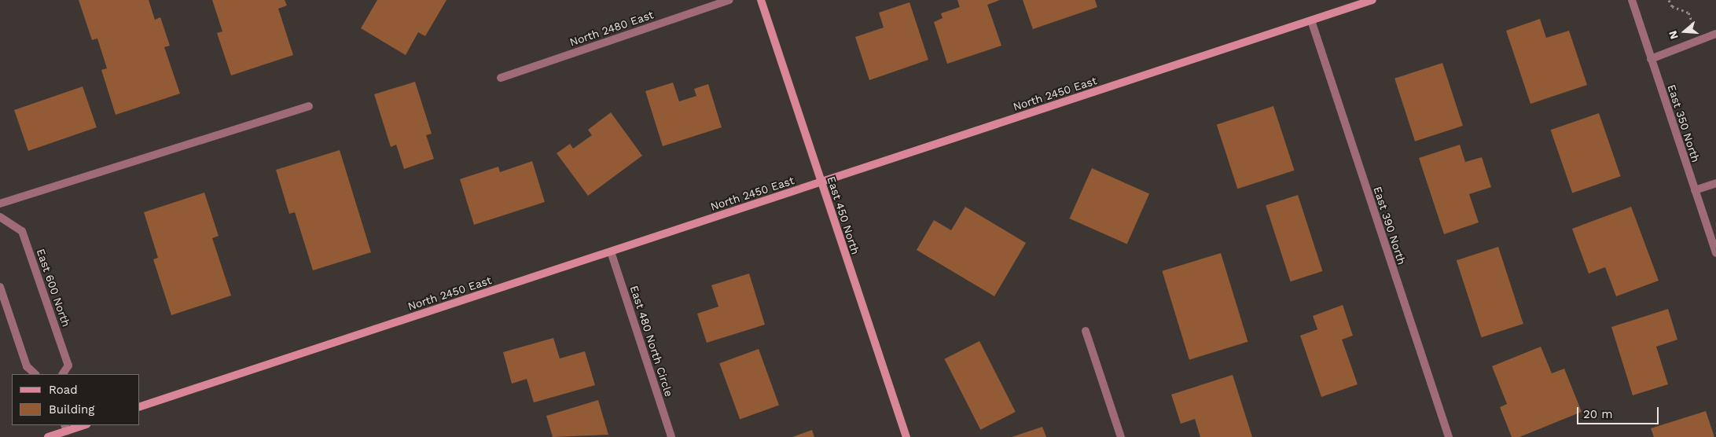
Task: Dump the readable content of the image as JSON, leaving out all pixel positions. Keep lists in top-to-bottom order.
{
  "streets": {
    "street": [
      "North 2480 East",
      "North 2450 East",
      "East 350 North",
      "East 450 North",
      "East 390 North",
      "East 600 North",
      "East 480 North Circle"
    ]
  },
  "crossings": [
    ["North 2450 East", "East 450 North"],
    ["North 2450 East", "East 390 North"],
    ["North 2450 East", "East 480 North Circle"]
  ],
  "legend": ["Road", "Building"],
  "scale_bar": "20 m",
  "north": "left"
}
